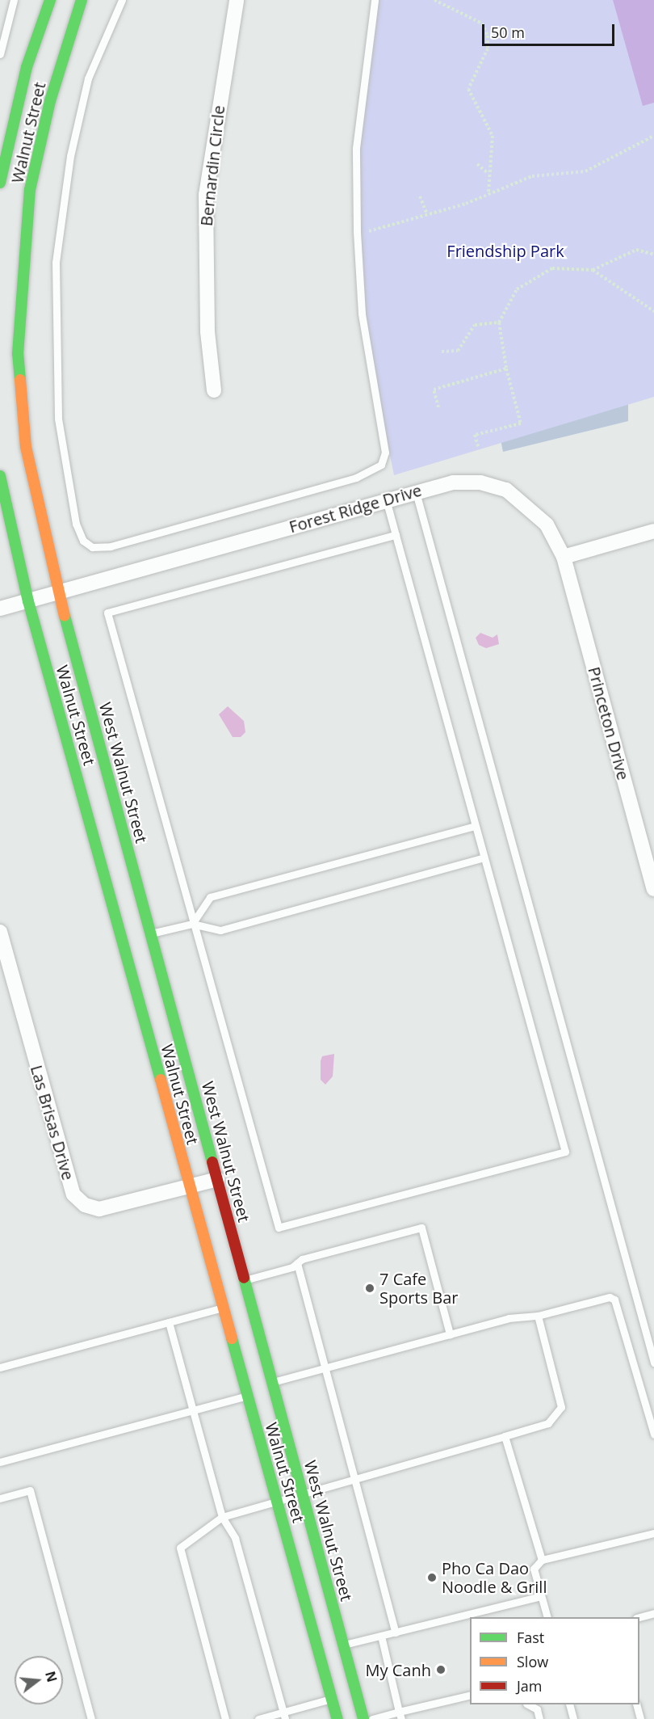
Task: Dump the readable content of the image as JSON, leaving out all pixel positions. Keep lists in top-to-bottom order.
{
  "streets": {
    "main road": ["Walnut Street", "West Walnut Street"],
    "street": [
      "Bernardin Circle",
      "Forest Ridge Drive",
      "Princeton Drive",
      "Las Brisas Drive"
    ]
  },
  "crossings": [
    ["Walnut Street", "Forest Ridge Drive"],
    ["Walnut Street", "West Walnut Street"],
    ["Walnut Street", "Las Brisas Drive"],
    ["Forest Ridge Drive", "Princeton Drive"],
    ["Forest Ridge Drive", "West Walnut Street"],
    ["West Walnut Street", "Las Brisas Drive"]
  ],
  "parks": ["Friendship Park"],
  "places": ["7 Cafe Sports Bar", "Pho Ca Dao Noodle & Grill", "My Canh"],
  "legend": ["Fast", "Slow", "Jam"],
  "scale_bar": "50 m",
  "north": "right"
}
